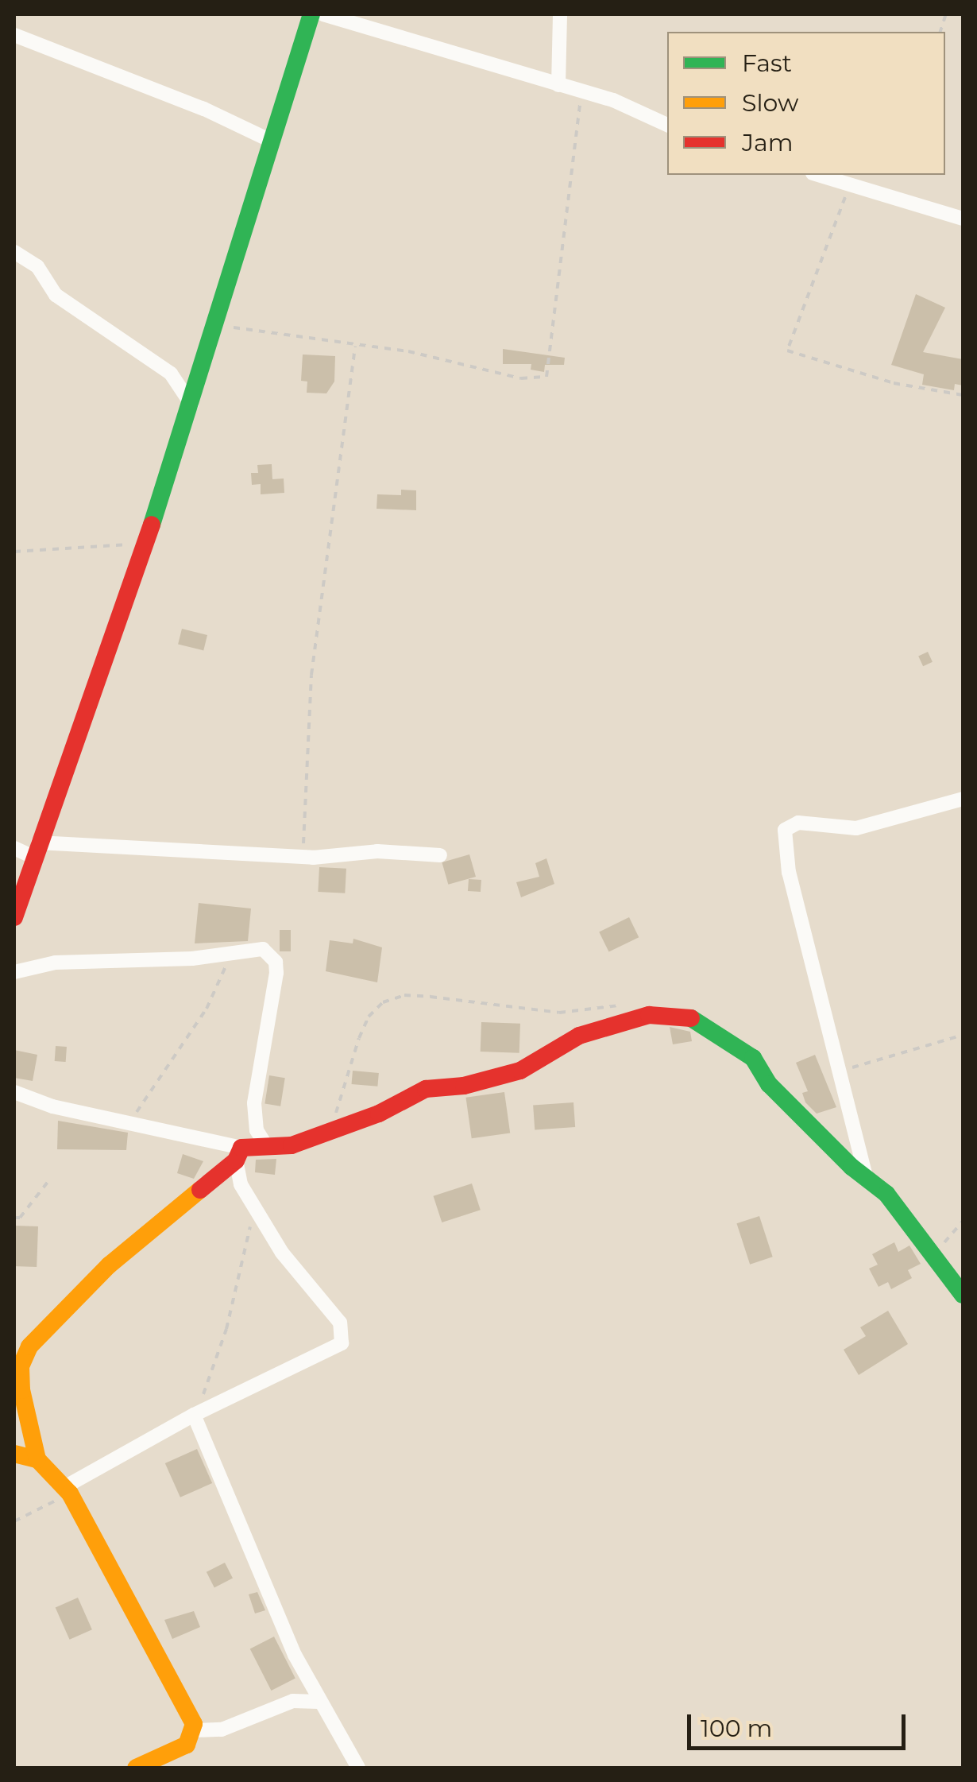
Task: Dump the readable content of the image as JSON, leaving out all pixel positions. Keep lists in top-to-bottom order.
{
  "legend": ["Fast", "Slow", "Jam"],
  "scale_bar": "100 m"
}
